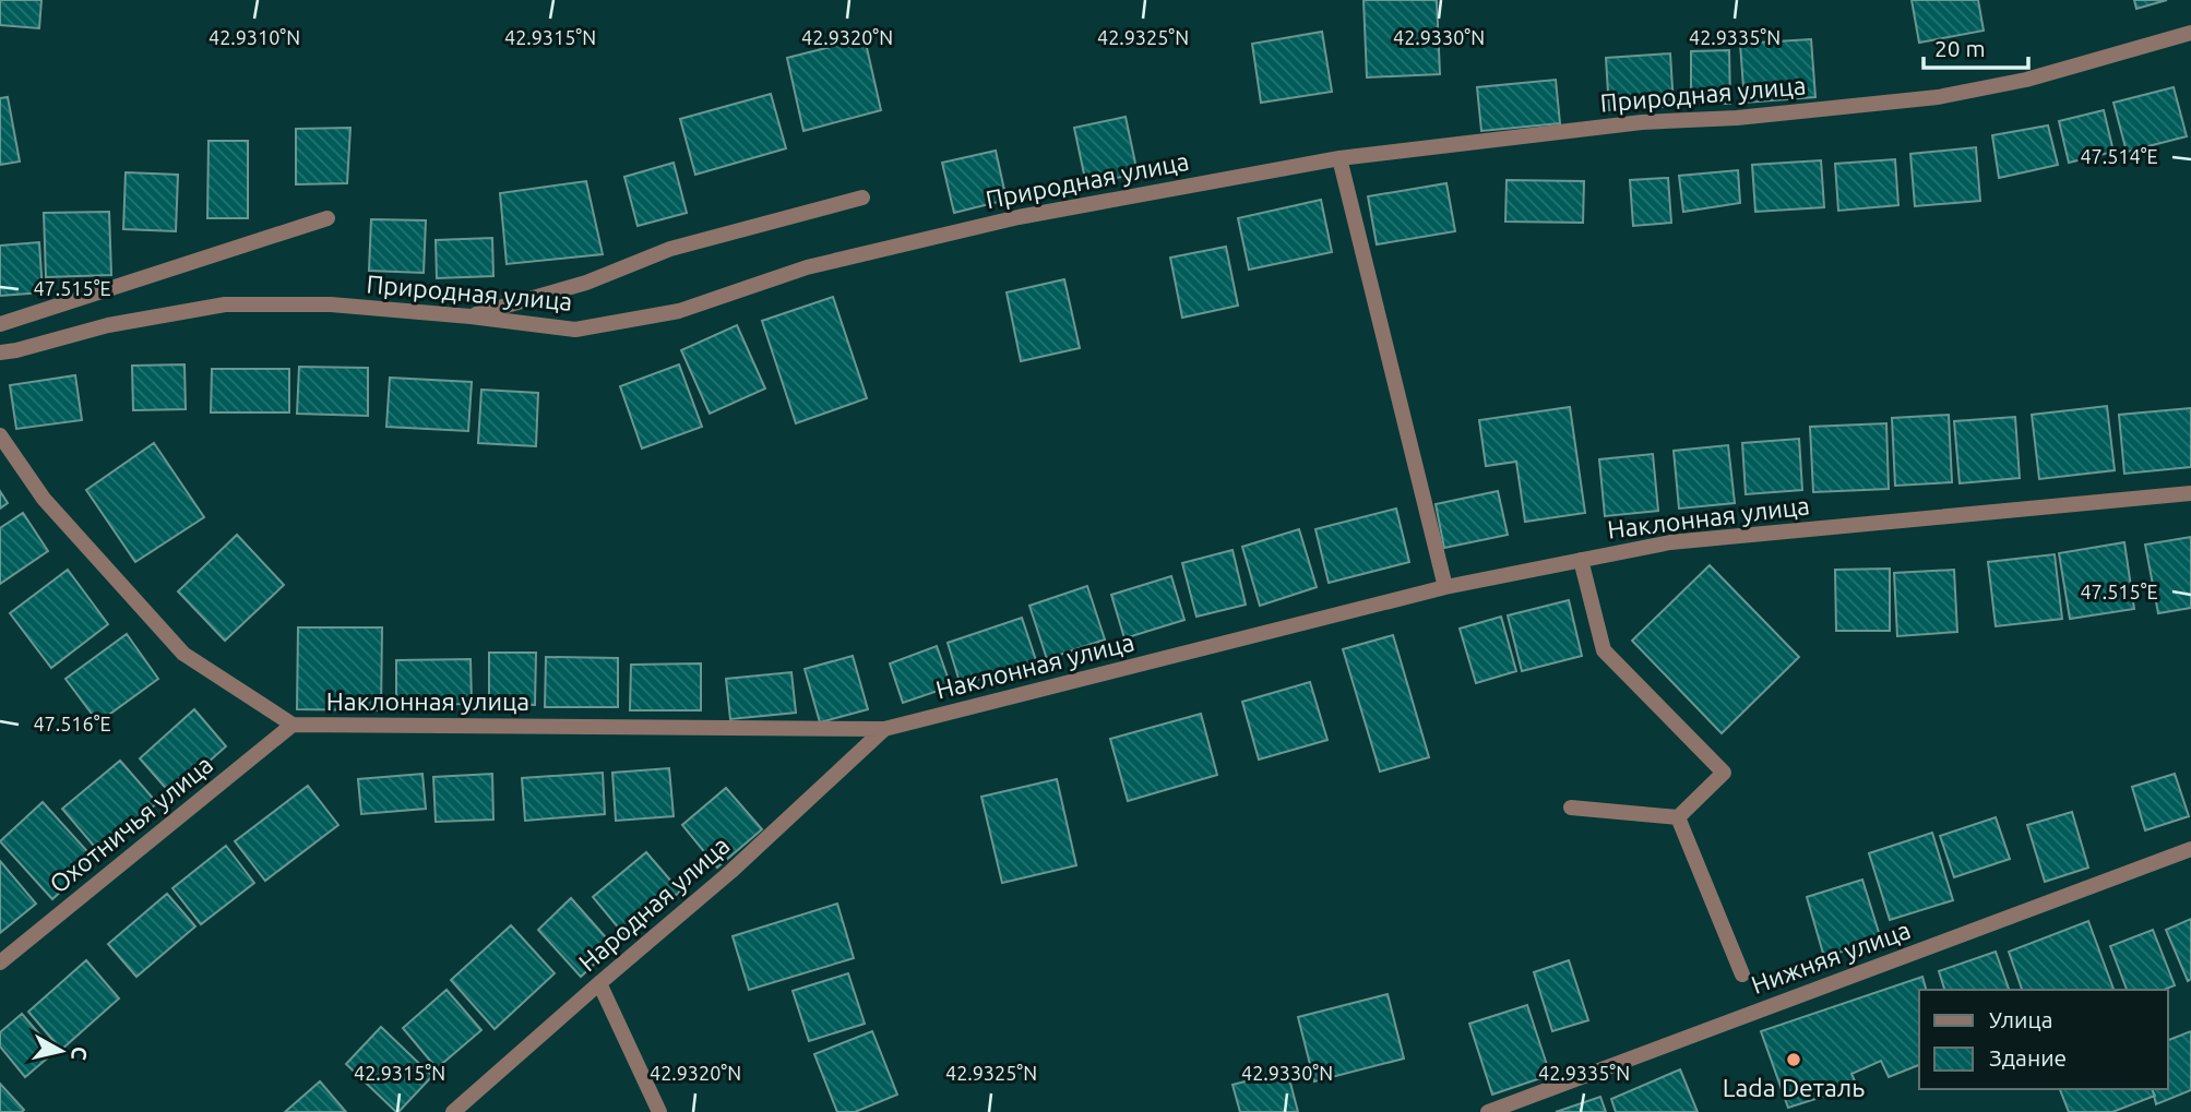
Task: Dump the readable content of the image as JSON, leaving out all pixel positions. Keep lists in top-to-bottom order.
{
  "streets": {
    "street": [
      "Природная улица",
      "Наклонная улица",
      "Охотничья улица",
      "Народная улица",
      "Нижняя улица"
    ]
  },
  "crossings": [
    ["Наклонная улица", "Охотничья улица"],
    ["Наклонная улица", "Народная улица"]
  ],
  "places": ["Lada Dеталь"],
  "legend": ["Улица", "Здание"],
  "scale_bar": "20 m",
  "north": "right",
  "coordinates": [
    "42.9310°N",
    "42.9315°N",
    "42.9320°N",
    "42.9325°N",
    "42.9330°N",
    "42.9335°N",
    "47.514°E",
    "47.515°E",
    "47.516°E"
  ]
}
